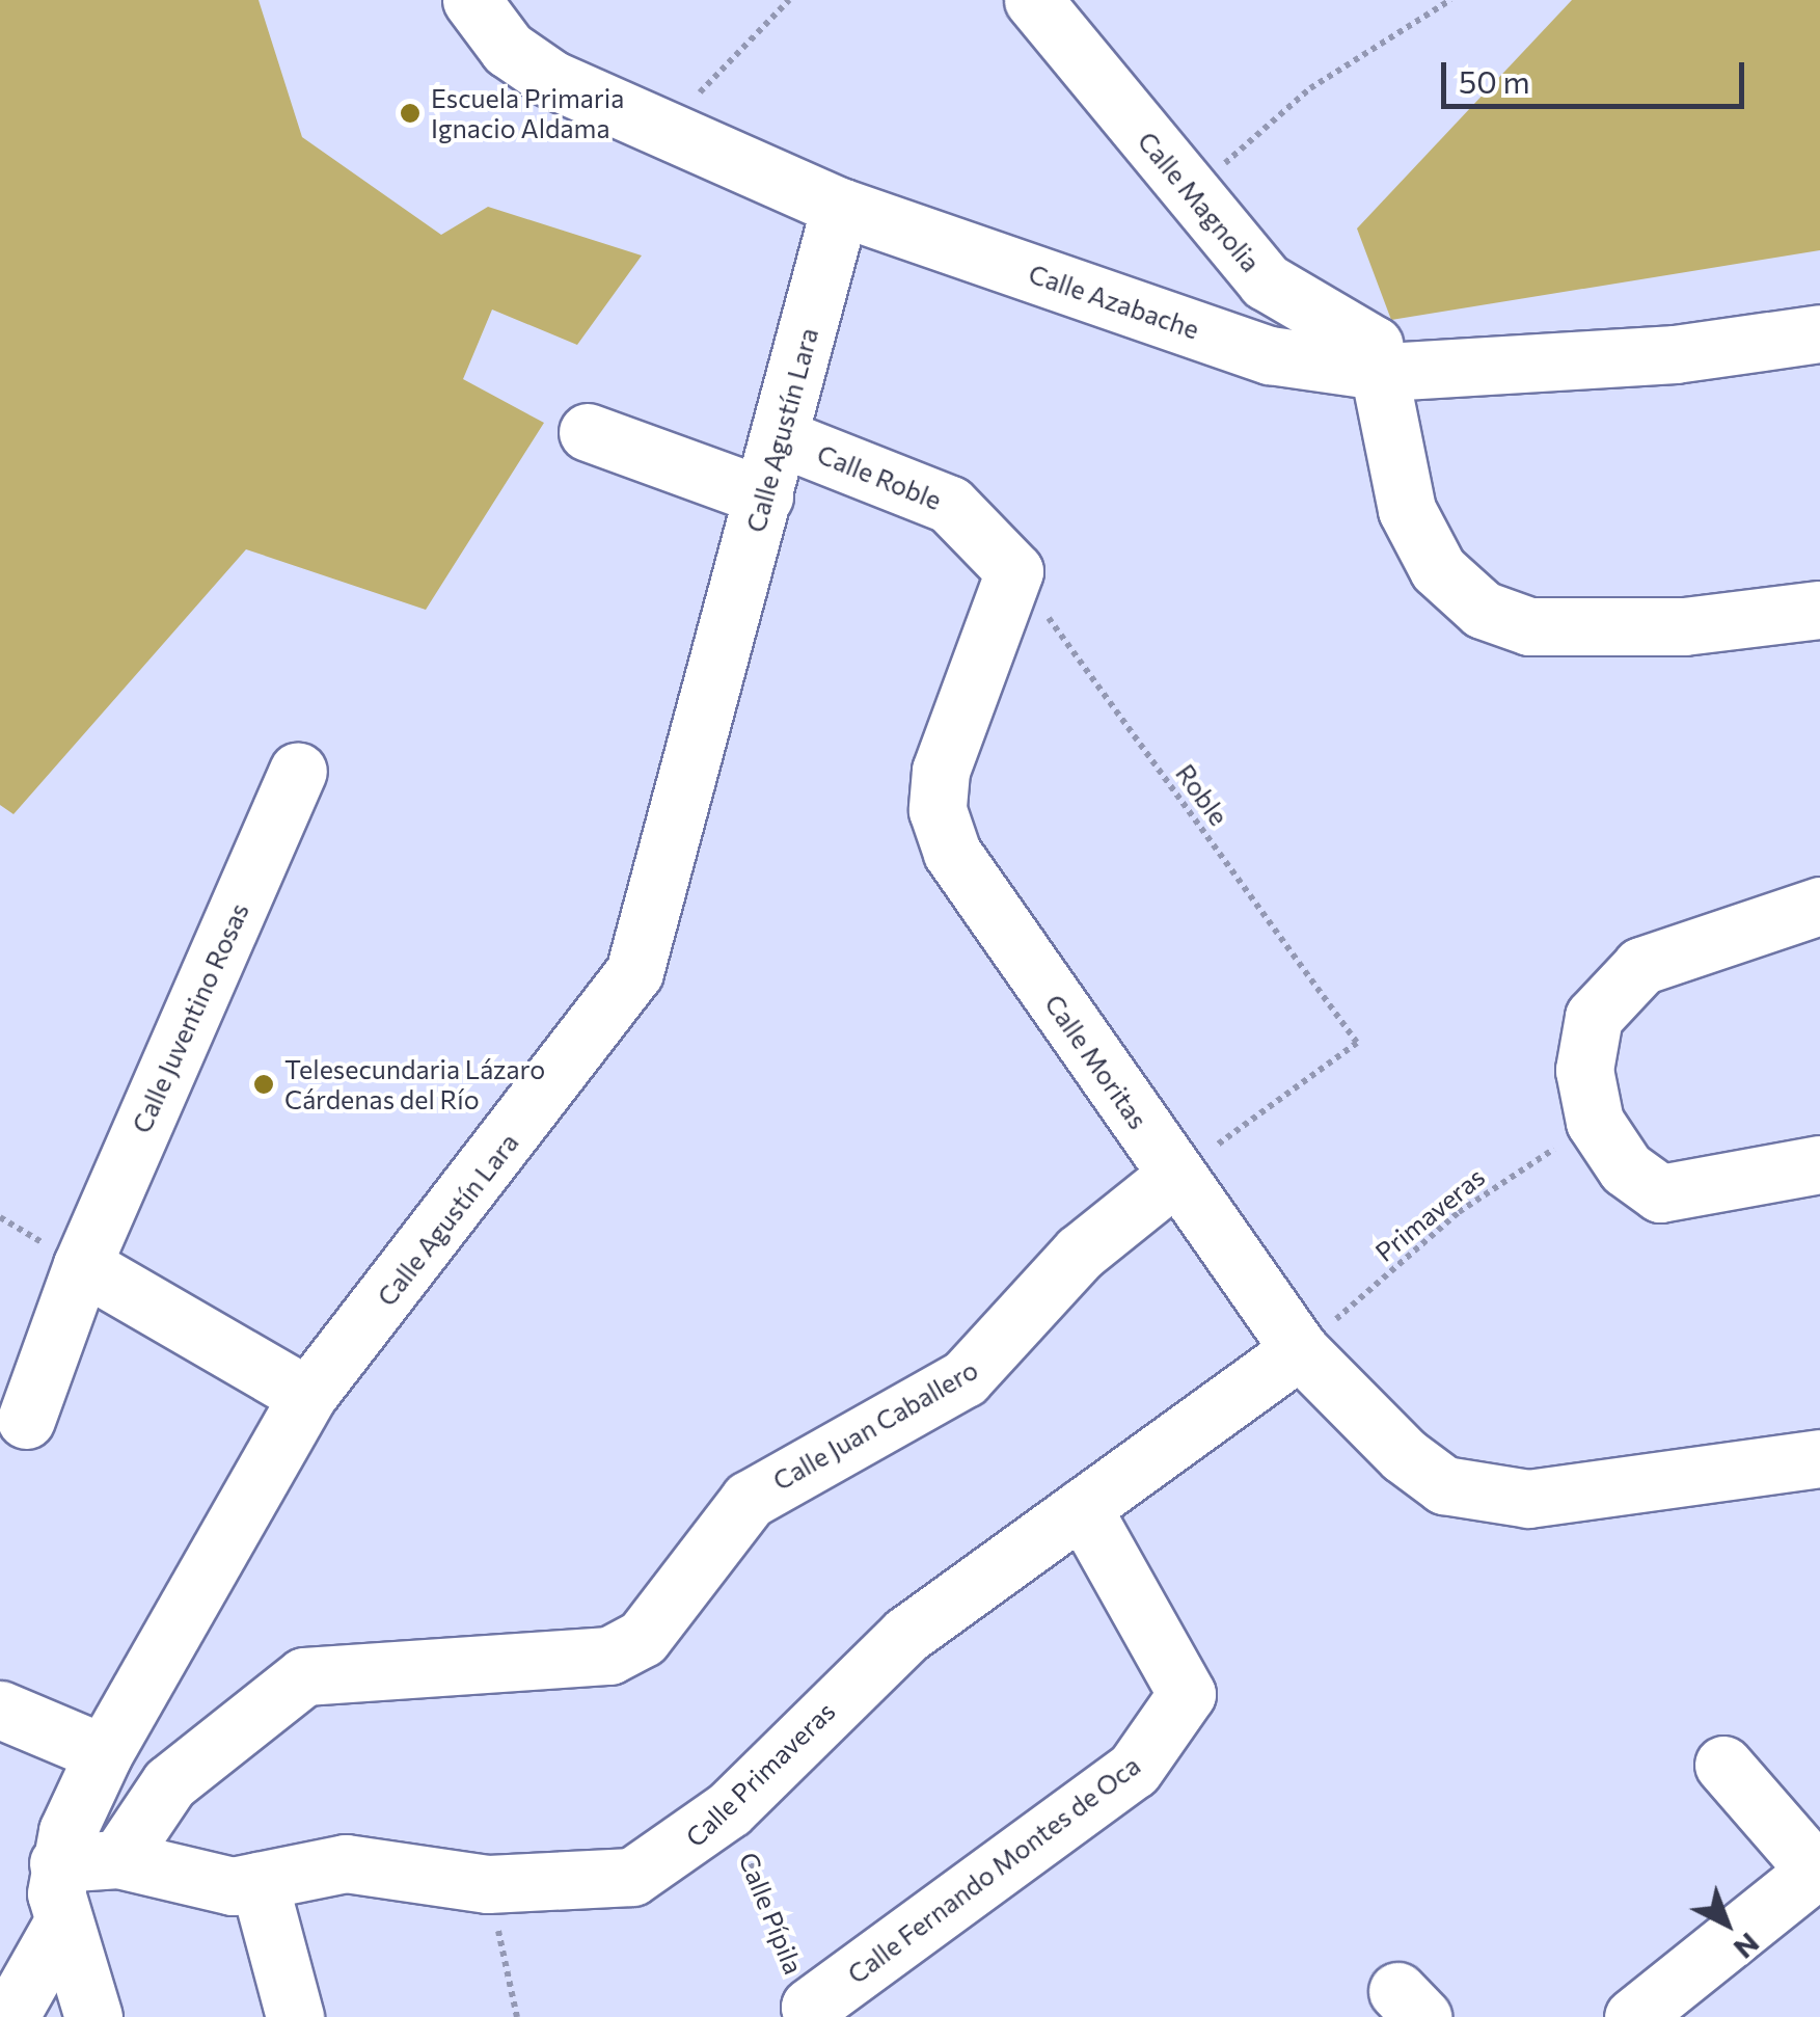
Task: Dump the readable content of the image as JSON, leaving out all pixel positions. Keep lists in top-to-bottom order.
{
  "streets": {
    "street": [
      "Calle Magnolia",
      "Calle Azabache",
      "Calle Agustín Lara",
      "Calle Roble",
      "Calle Juventino Rosas",
      "Calle Moritas",
      "Calle Juan Caballero",
      "Calle Primaveras",
      "Calle Fernando Montes de Oca"
    ],
    "path": ["Roble", "Primaveras", "Calle Pípila"]
  },
  "crossings": [
    ["Calle Magnolia", "Calle Azabache"],
    ["Calle Azabache", "Calle Agustín Lara"],
    ["Calle Agustín Lara", "Calle Roble"],
    ["Calle Roble", "Roble"],
    ["Calle Roble", "Calle Moritas"],
    ["Roble", "Calle Moritas"],
    ["Roble", "Calle Juan Caballero"],
    ["Calle Moritas", "Primaveras"],
    ["Calle Moritas", "Calle Juan Caballero"],
    ["Calle Moritas", "Calle Primaveras"],
    ["Primaveras", "Calle Primaveras"],
    ["Calle Juan Caballero", "Calle Primaveras"],
    ["Calle Primaveras", "Calle Fernando Montes de Oca"],
    ["Calle Primaveras", "Calle Pípila"],
    ["Calle Fernando Montes de Oca", "Calle Pípila"]
  ],
  "places": ["Escuela Primaria Ignacio Aldama", "Telesecundaria Lázaro Cárdenas del Río"],
  "scale_bar": "50 m",
  "north": "bottom right"
}
